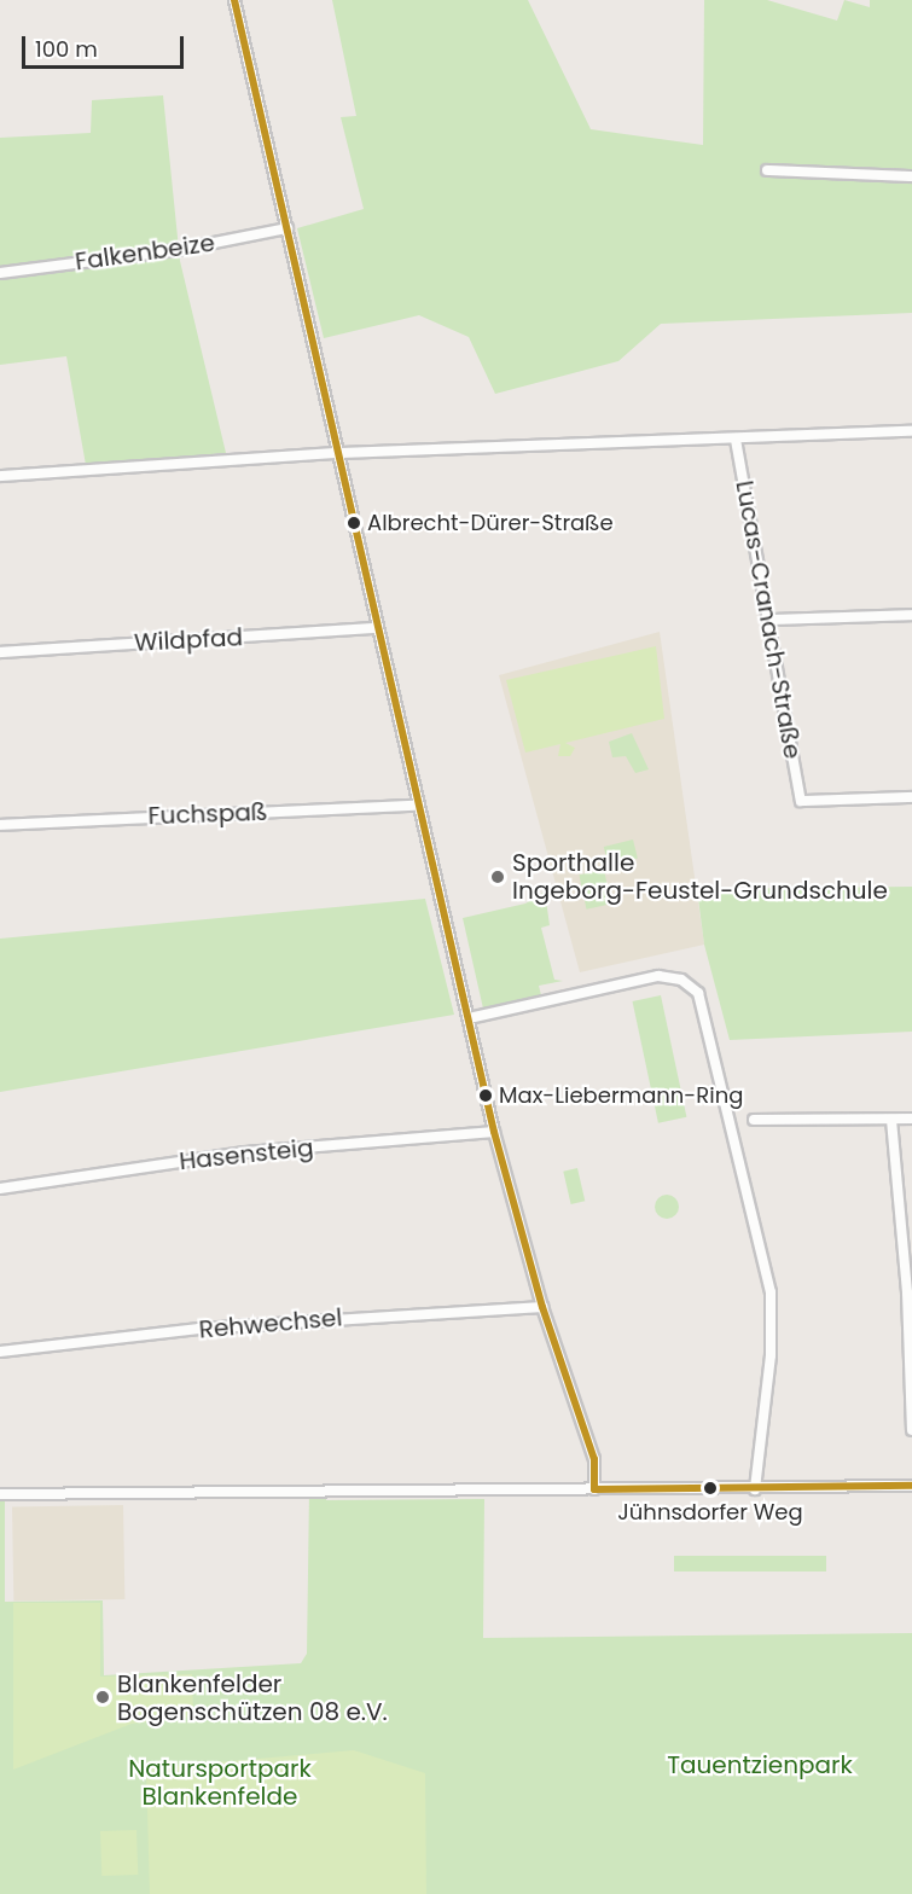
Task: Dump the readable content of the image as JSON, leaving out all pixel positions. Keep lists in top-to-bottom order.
{
  "streets": {
    "street": [
      "Falkenbeize",
      "Lucas-Cranach-Straße",
      "Wildpfad",
      "Fuchspaß",
      "Hasensteig",
      "Rehwechsel"
    ]
  },
  "parks": ["Tauentzienpark", "Natursportpark Blankenfelde"],
  "places": [
    "Albrecht-Dürer-Straße",
    "Sporthalle Ingeborg-Feustel-Grundschule",
    "Max-Liebermann-Ring",
    "Jühnsdorfer Weg",
    "Blankenfelder Bogenschützen 08 e.V."
  ],
  "scale_bar": "100 m"
}
